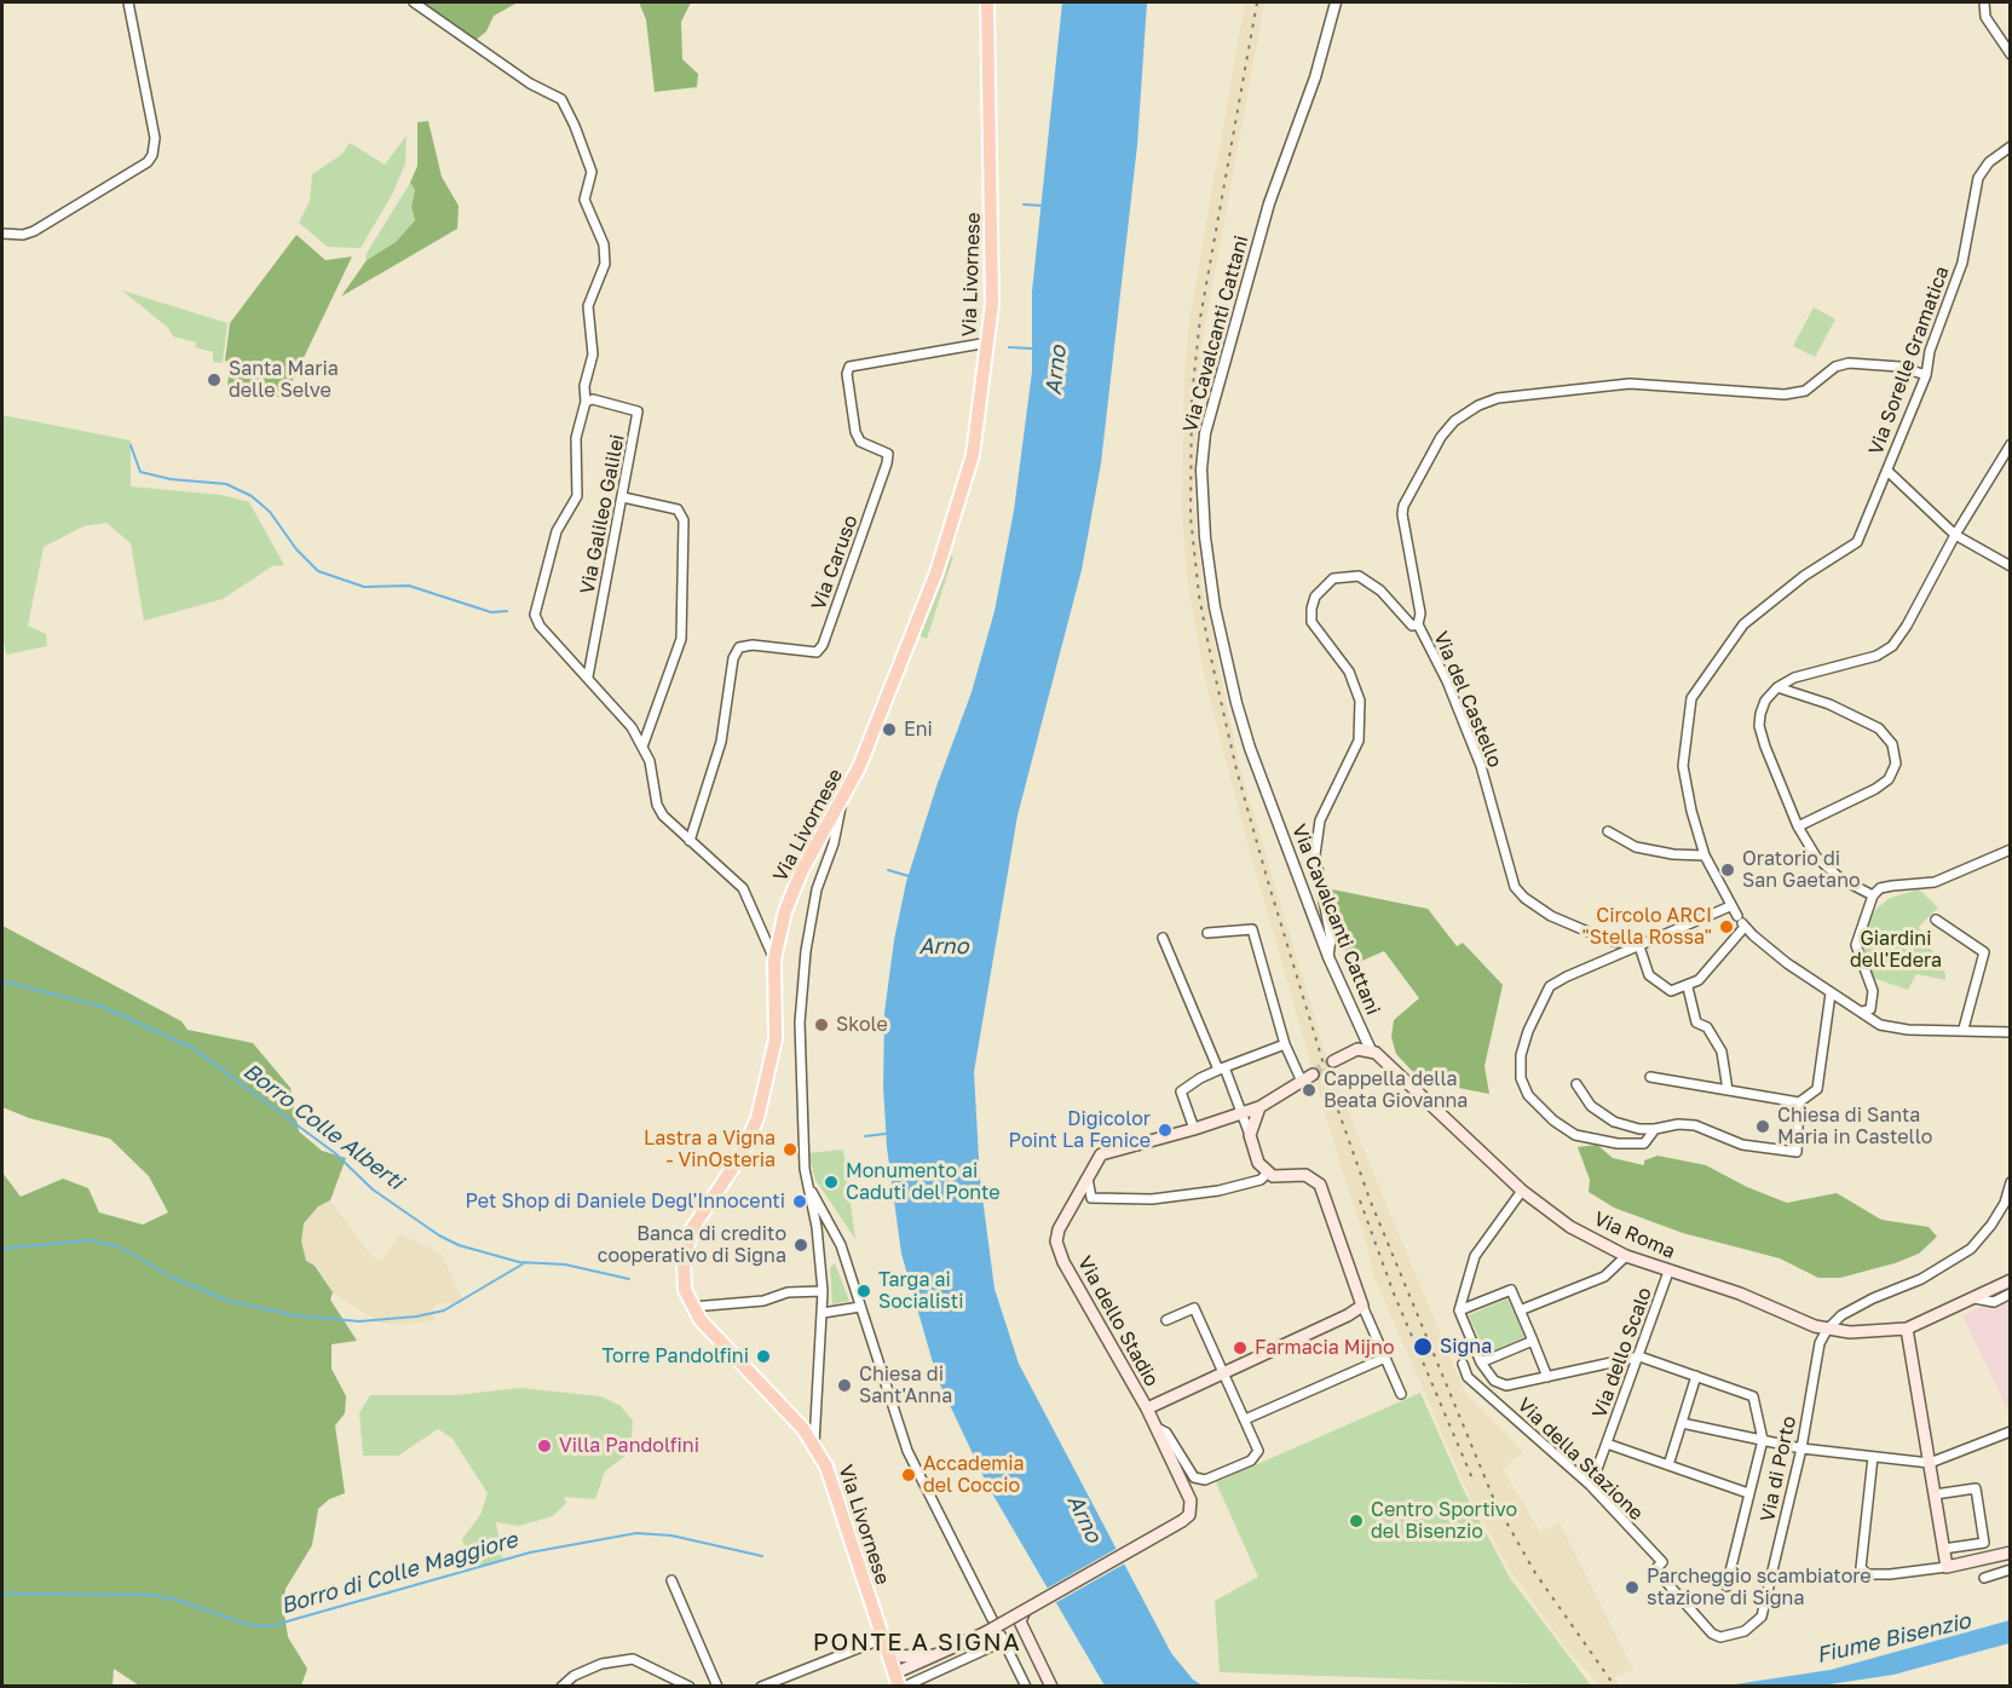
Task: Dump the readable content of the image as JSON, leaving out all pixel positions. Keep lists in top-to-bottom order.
{
  "streets": {
    "main road": ["Via Livornese", "Via Roma", "Via dello Stadio"],
    "street": [
      "Via Cavalcanti Cattani",
      "Via Sorelle Gramatica",
      "Via Galileo Galilei",
      "Via Caruso",
      "Via del Castello",
      "Via dello Scalo",
      "Via della Stazione",
      "Via di Porto"
    ]
  },
  "crossings": [
    ["Via Livornese", "Via Caruso"],
    ["Via Cavalcanti Cattani", "Via del Castello"],
    ["Via Cavalcanti Cattani", "Via Roma"],
    ["Via Roma", "Via dello Scalo"],
    ["Via Roma", "Via di Porto"],
    ["Via dello Scalo", "Via della Stazione"],
    ["Via della Stazione", "Via di Porto"]
  ],
  "districts": ["PONTE A SIGNA"],
  "water": [
    "Arno",
    "Borro Colle Alberti",
    "Borro di Colle Maggiore",
    "Fiume Bisenzio"
  ],
  "parks": ["Giardini dell'Edera"],
  "places": [
    "Santa Maria delle Selve",
    "Eni",
    "Oratorio di San Gaetano",
    "Circolo ARCI \"Stella Rossa\"",
    "Skole",
    "Cappella della Beata Giovanna",
    "Chiesa di Santa Maria in Castello",
    "Digicolor Point La Fenice",
    "Lastra a Vigna - VinOsteria",
    "Monumento ai Caduti del Ponte",
    "Pet Shop di Daniele Degl'Innocenti",
    "Banca di credito cooperativo di Signa",
    "Targa ai Socialisti",
    "Signa",
    "Farmacia Mijno",
    "Torre Pandolfini",
    "Chiesa di Sant'Anna",
    "Villa Pandolfini",
    "Accademia del Coccio",
    "Centro Sportivo del Bisenzio",
    "Parcheggio scambiatore stazione di Signa"
  ]
}
